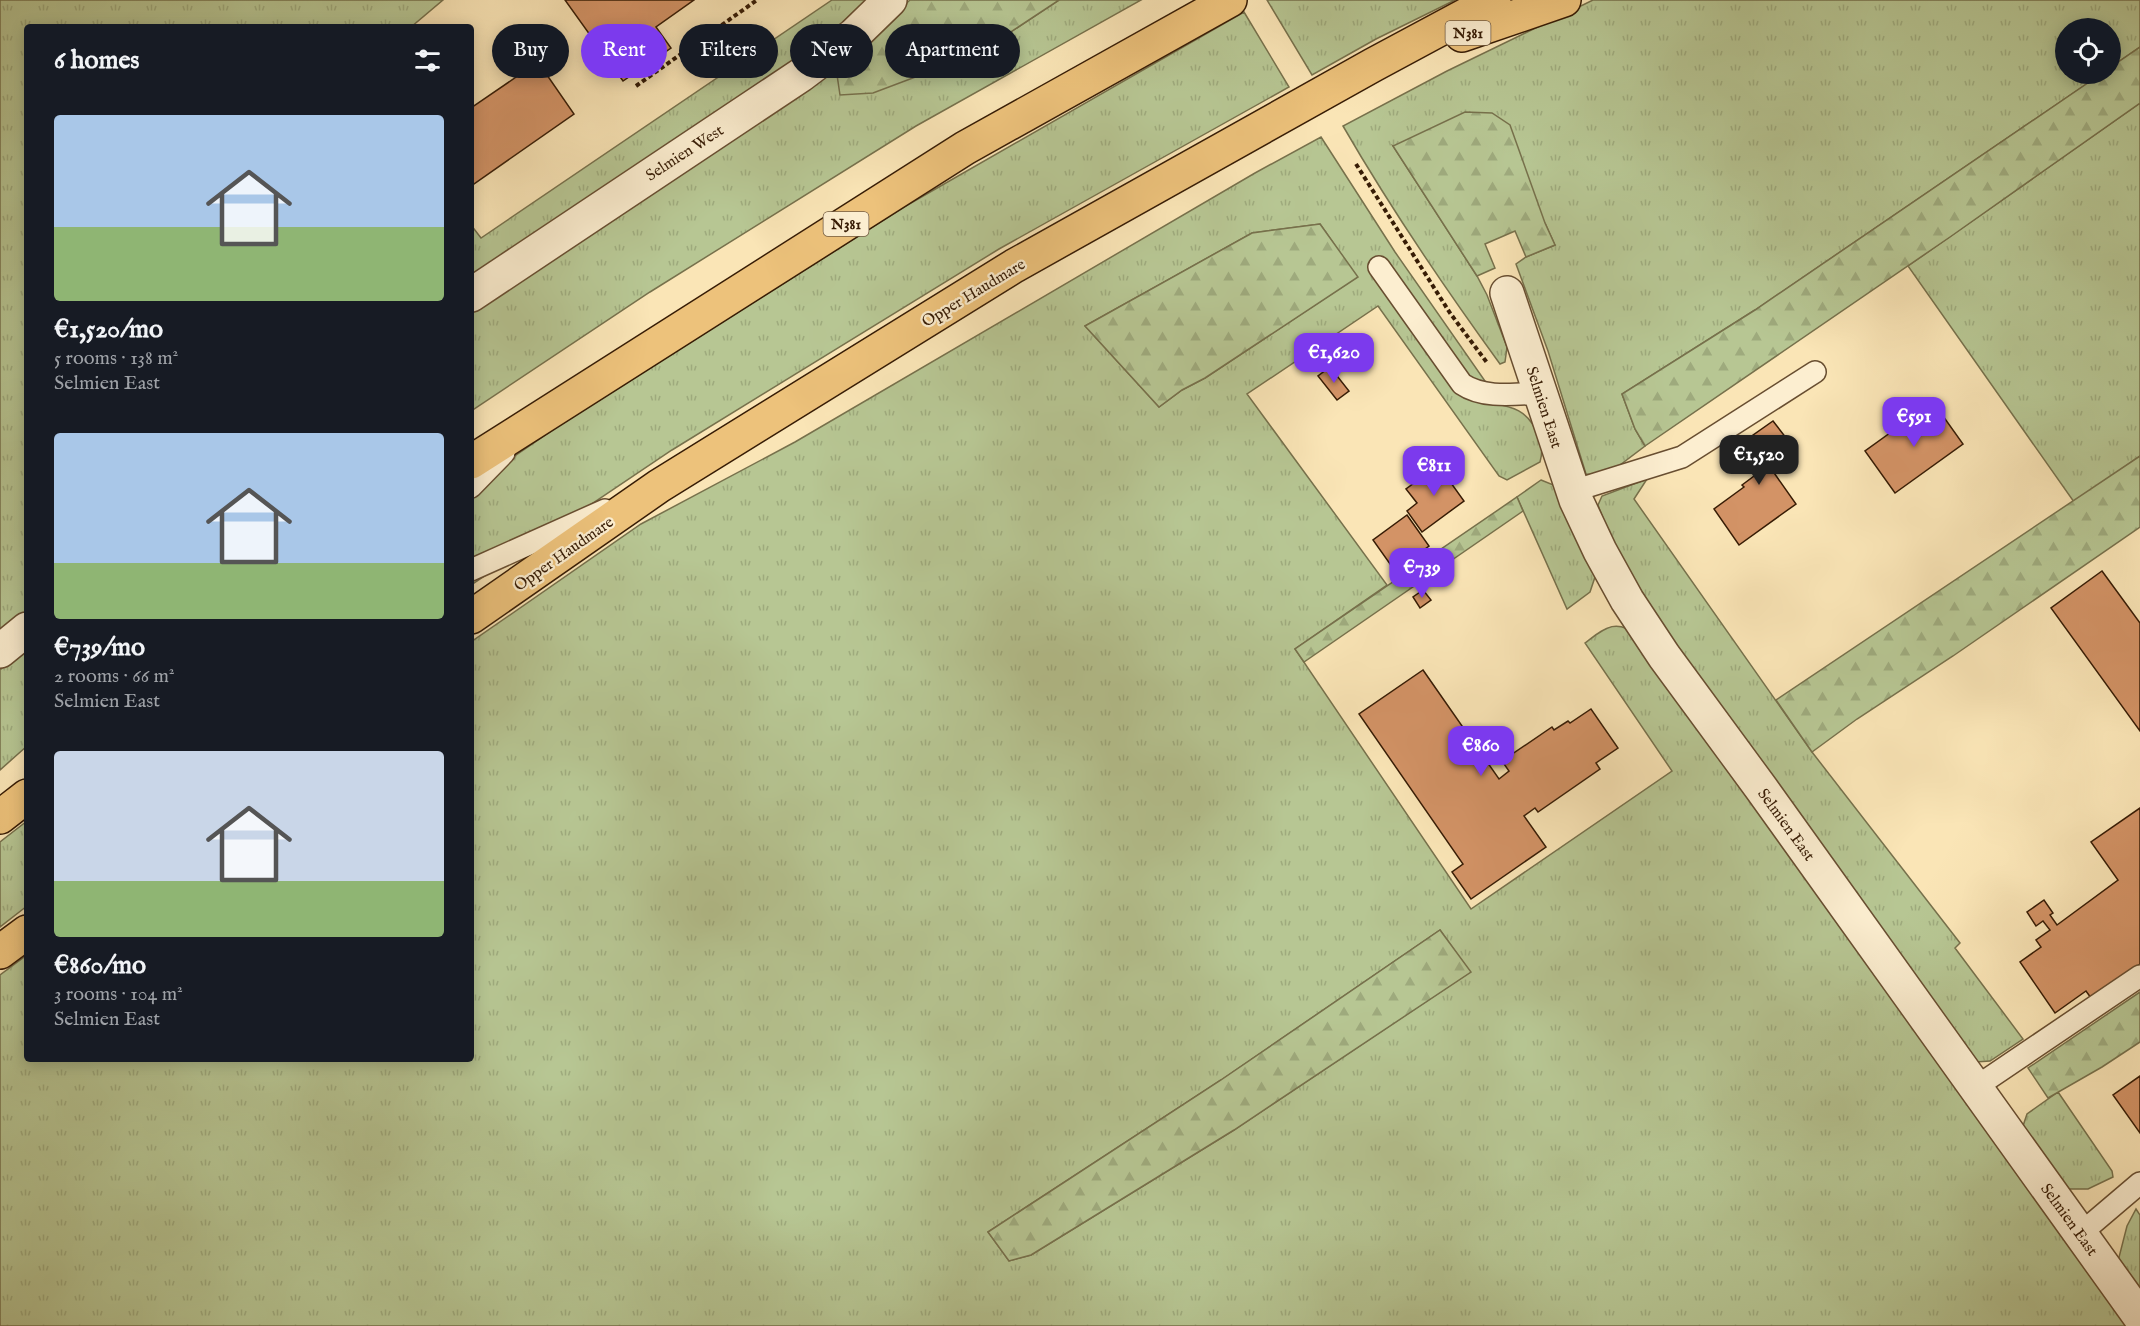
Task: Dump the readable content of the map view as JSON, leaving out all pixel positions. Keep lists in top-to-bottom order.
{
  "streets": {
    "highway": ["N381", "Opper Haudmare"],
    "street": ["Selmien West", "Selmien East"]
  },
  "crossings": [
    ["N381", "Opper Haudmare"]
  ],
  "page": {
    "chip": [
      "Buy",
      "Rent",
      "Filters",
      "New",
      "Apartment"
    ],
    "heading": "6 homes",
    "list": [
      {
        "name": "€1,520/mo",
        "note": "5 rooms · 138 m² · Selmien East"
      },
      {
        "name": "€739/mo",
        "note": "2 rooms · 66 m² · Selmien East"
      },
      {
        "name": "€860/mo",
        "note": "3 rooms · 104 m² · Selmien East"
      }
    ],
    "price": [
      "€1,620",
      "€591",
      "€1,520",
      "€811",
      "€739",
      "€860"
    ]
  }
}
